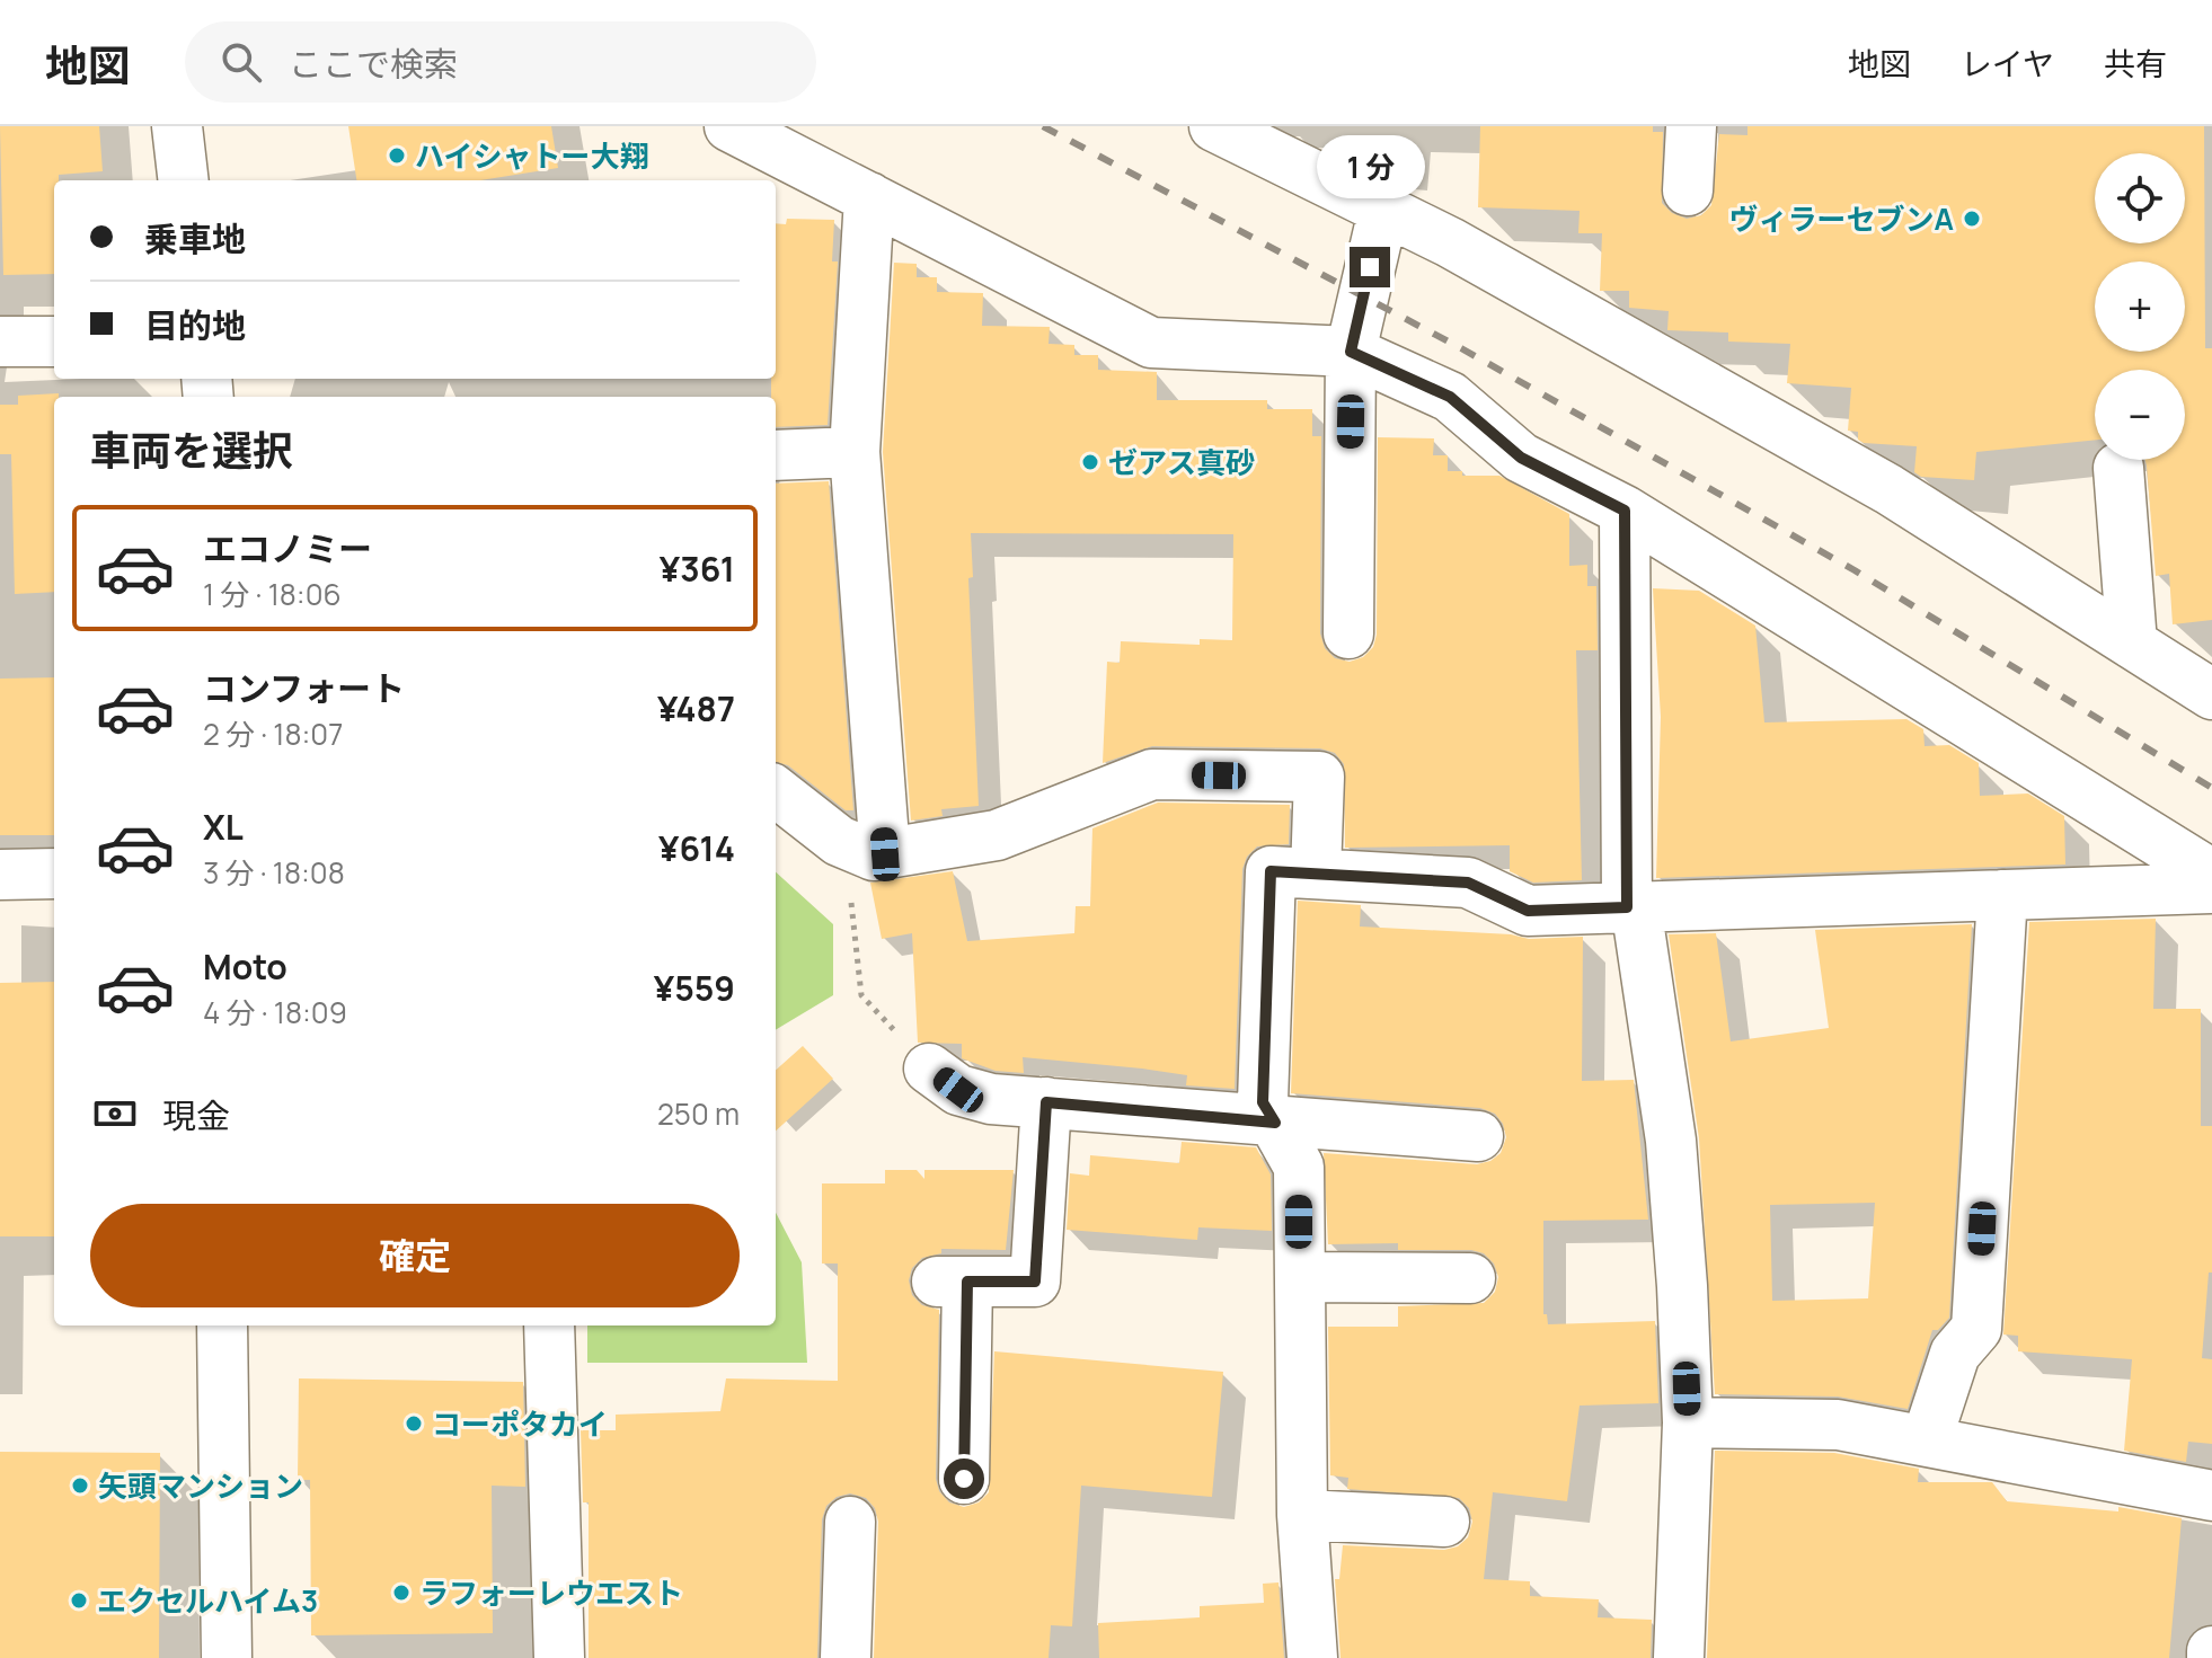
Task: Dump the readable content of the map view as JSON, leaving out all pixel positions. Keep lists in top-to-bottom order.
{
  "places": [
    "ハイシャトー大翔",
    "ヴィラーセブンA",
    "ゼアス真砂",
    "コーポタカイ",
    "矢頭マンション",
    "ラフォーレウエスト",
    "エクセルハイム3"
  ],
  "page": {
    "header": "地図",
    "search": "ここで検索",
    "nav": ["地図", "レイヤ", "共有"],
    "bubble": "1 分",
    "map_buttons": ["+", "−"],
    "banner": ["乗車地", "目的地"],
    "heading": "車両を選択",
    "list": [
      {
        "name": "エコノミー",
        "note": "1 分 · 18:06",
        "value": "¥361"
      },
      {
        "name": "コンフォート",
        "note": "2 分 · 18:07",
        "value": "¥487"
      },
      {
        "name": "XL",
        "note": "3 分 · 18:08",
        "value": "¥614"
      },
      {
        "name": "Moto",
        "note": "4 分 · 18:09",
        "value": "¥559"
      }
    ],
    "pay": ["現金", "250 m"],
    "buttons": "確定"
  }
}
